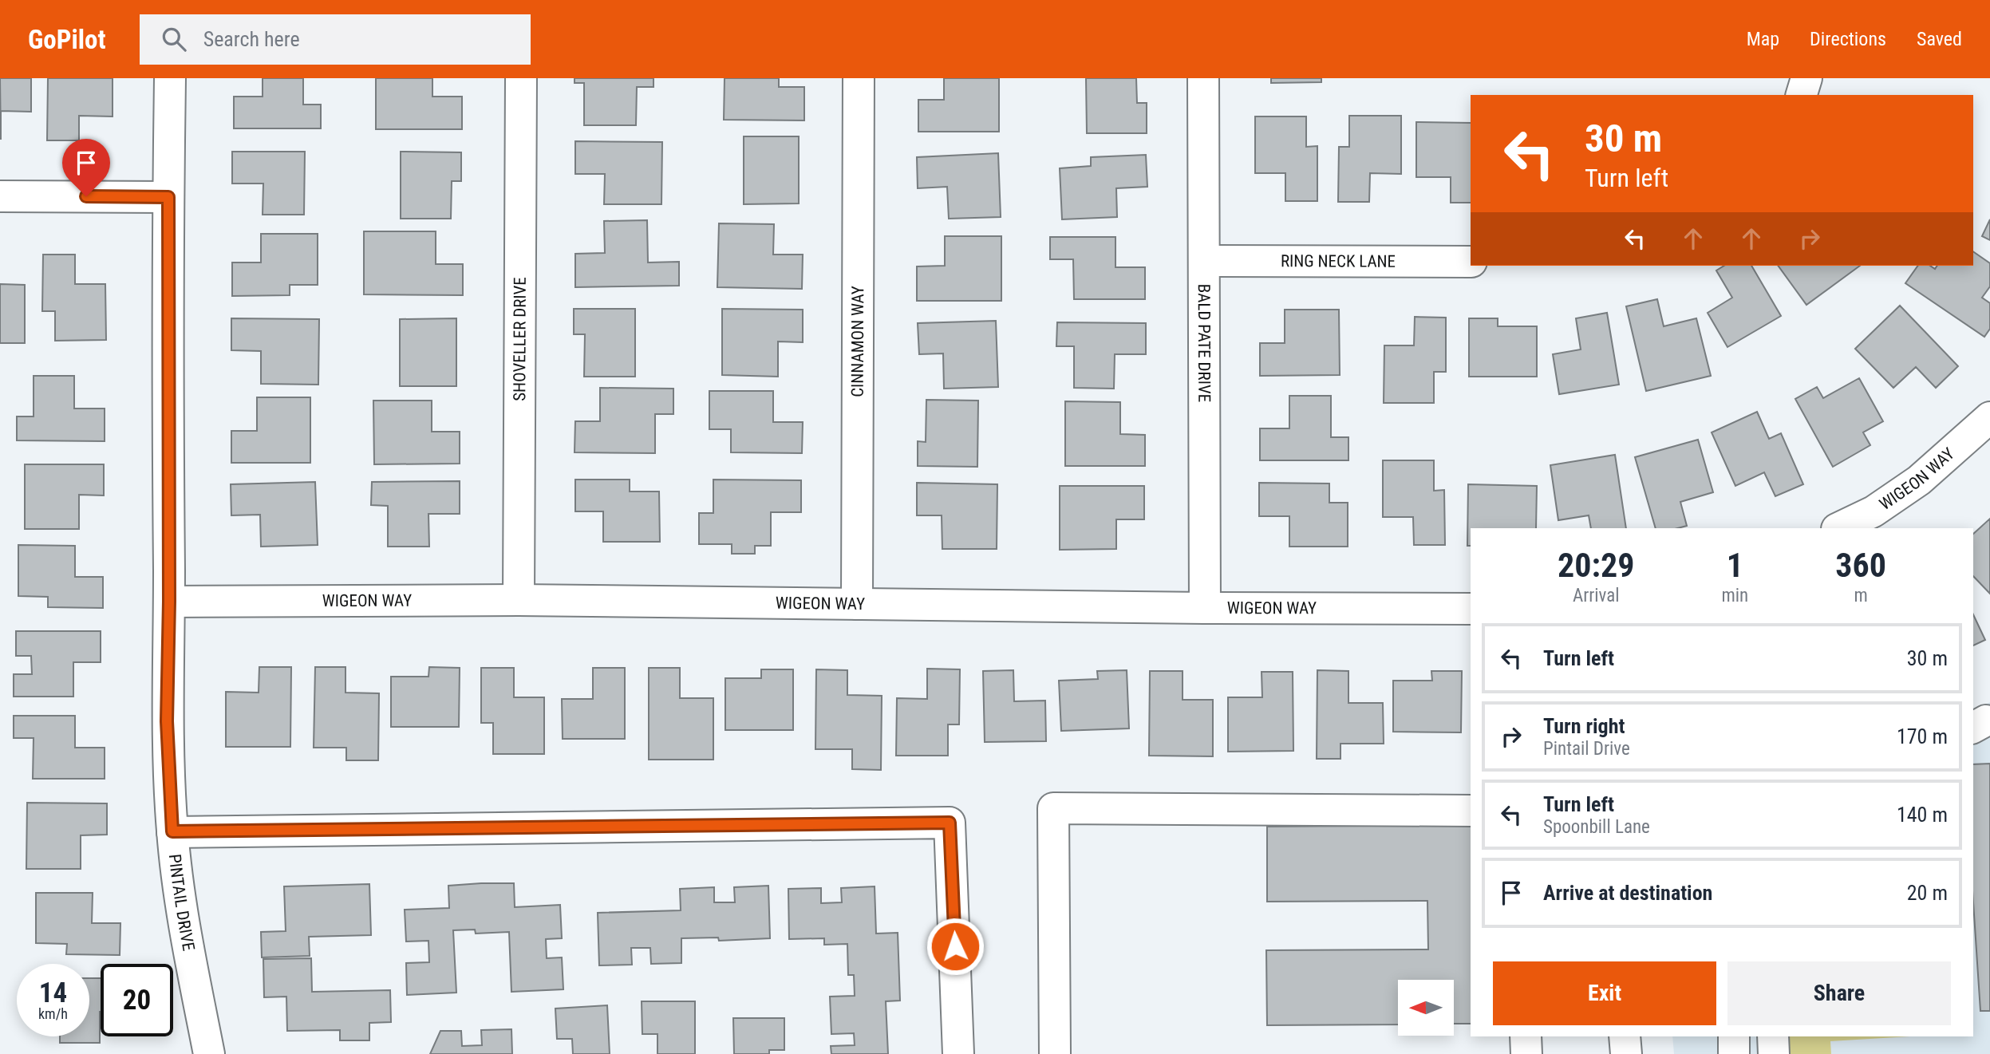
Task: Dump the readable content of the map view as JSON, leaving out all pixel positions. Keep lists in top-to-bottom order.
{
  "streets": {
    "street": [
      "RING NECK LANE",
      "SHOVELLER DRIVE",
      "CINNAMON WAY",
      "BALD PATE DRIVE",
      "WIGEON WAY",
      "PINTAIL DRIVE"
    ]
  },
  "crossings": [
    ["RING NECK LANE", "BALD PATE DRIVE"],
    ["SHOVELLER DRIVE", "WIGEON WAY"],
    ["CINNAMON WAY", "WIGEON WAY"],
    ["BALD PATE DRIVE", "WIGEON WAY"],
    ["WIGEON WAY", "PINTAIL DRIVE"]
  ],
  "north": "left",
  "page": {
    "header": "GoPilot",
    "search": "Search here",
    "nav": ["Map", "Directions", "Saved"],
    "turn": ["30 m", "Turn left"],
    "eta": [
      "20:29",
      "Arrival",
      "1",
      "min",
      "360",
      "m"
    ],
    "list": [
      {
        "name": "Turn left",
        "value": "30 m"
      },
      {
        "name": "Turn right",
        "note": "Pintail Drive",
        "value": "170 m"
      },
      {
        "name": "Turn left",
        "note": "Spoonbill Lane",
        "value": "140 m"
      },
      {
        "name": "Arrive at destination",
        "value": "20 m"
      }
    ],
    "buttons": ["Exit", "Share"],
    "speed": "14 km/h",
    "limit": "20"
  }
}
